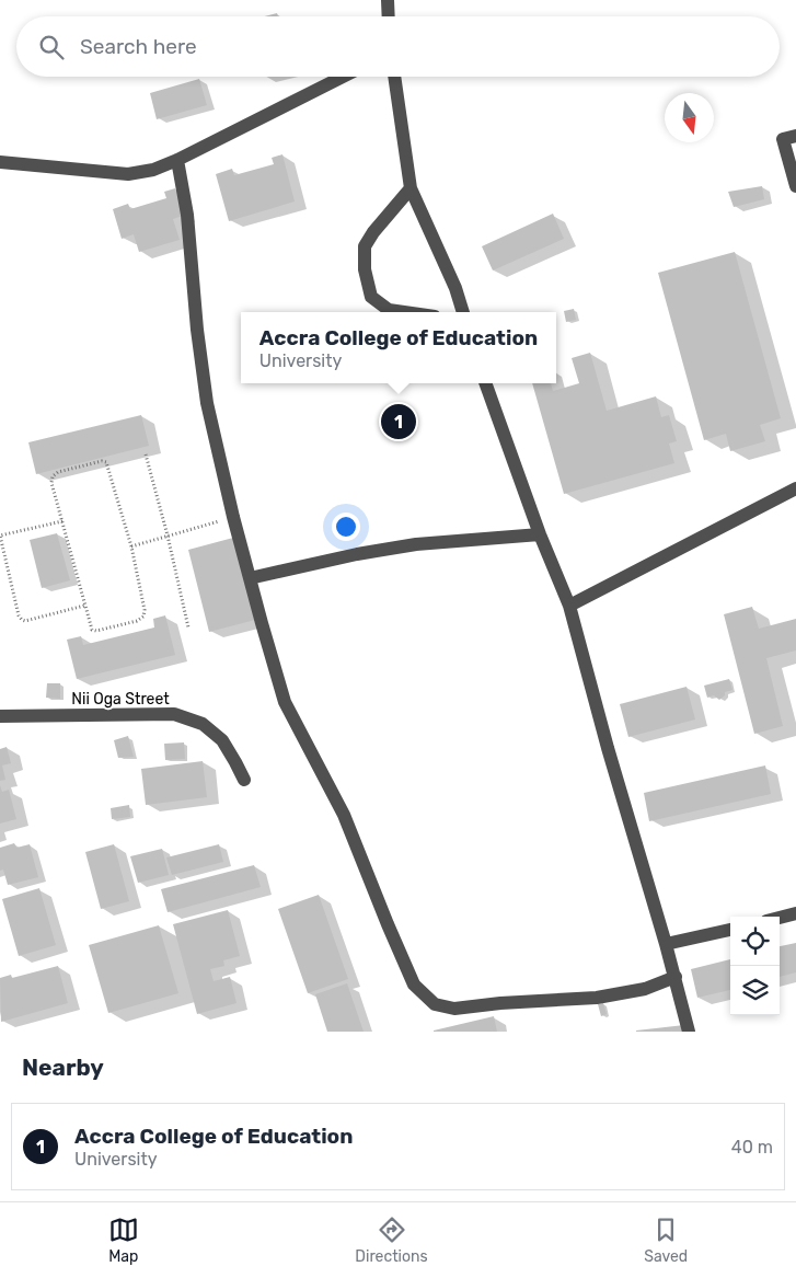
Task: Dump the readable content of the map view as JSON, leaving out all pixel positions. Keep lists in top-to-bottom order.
{
  "streets": {
    "street": ["Nii Oga Street"]
  },
  "north": "bottom",
  "page": {
    "search": "Search here",
    "popup": ["Accra College of Education", "University"],
    "pins": "1",
    "heading": "Nearby",
    "list": [
      {
        "mark": "1",
        "name": "Accra College of Education",
        "note": "University",
        "value": "40 m"
      }
    ],
    "nav": ["Map", "Directions", "Saved"]
  }
}
